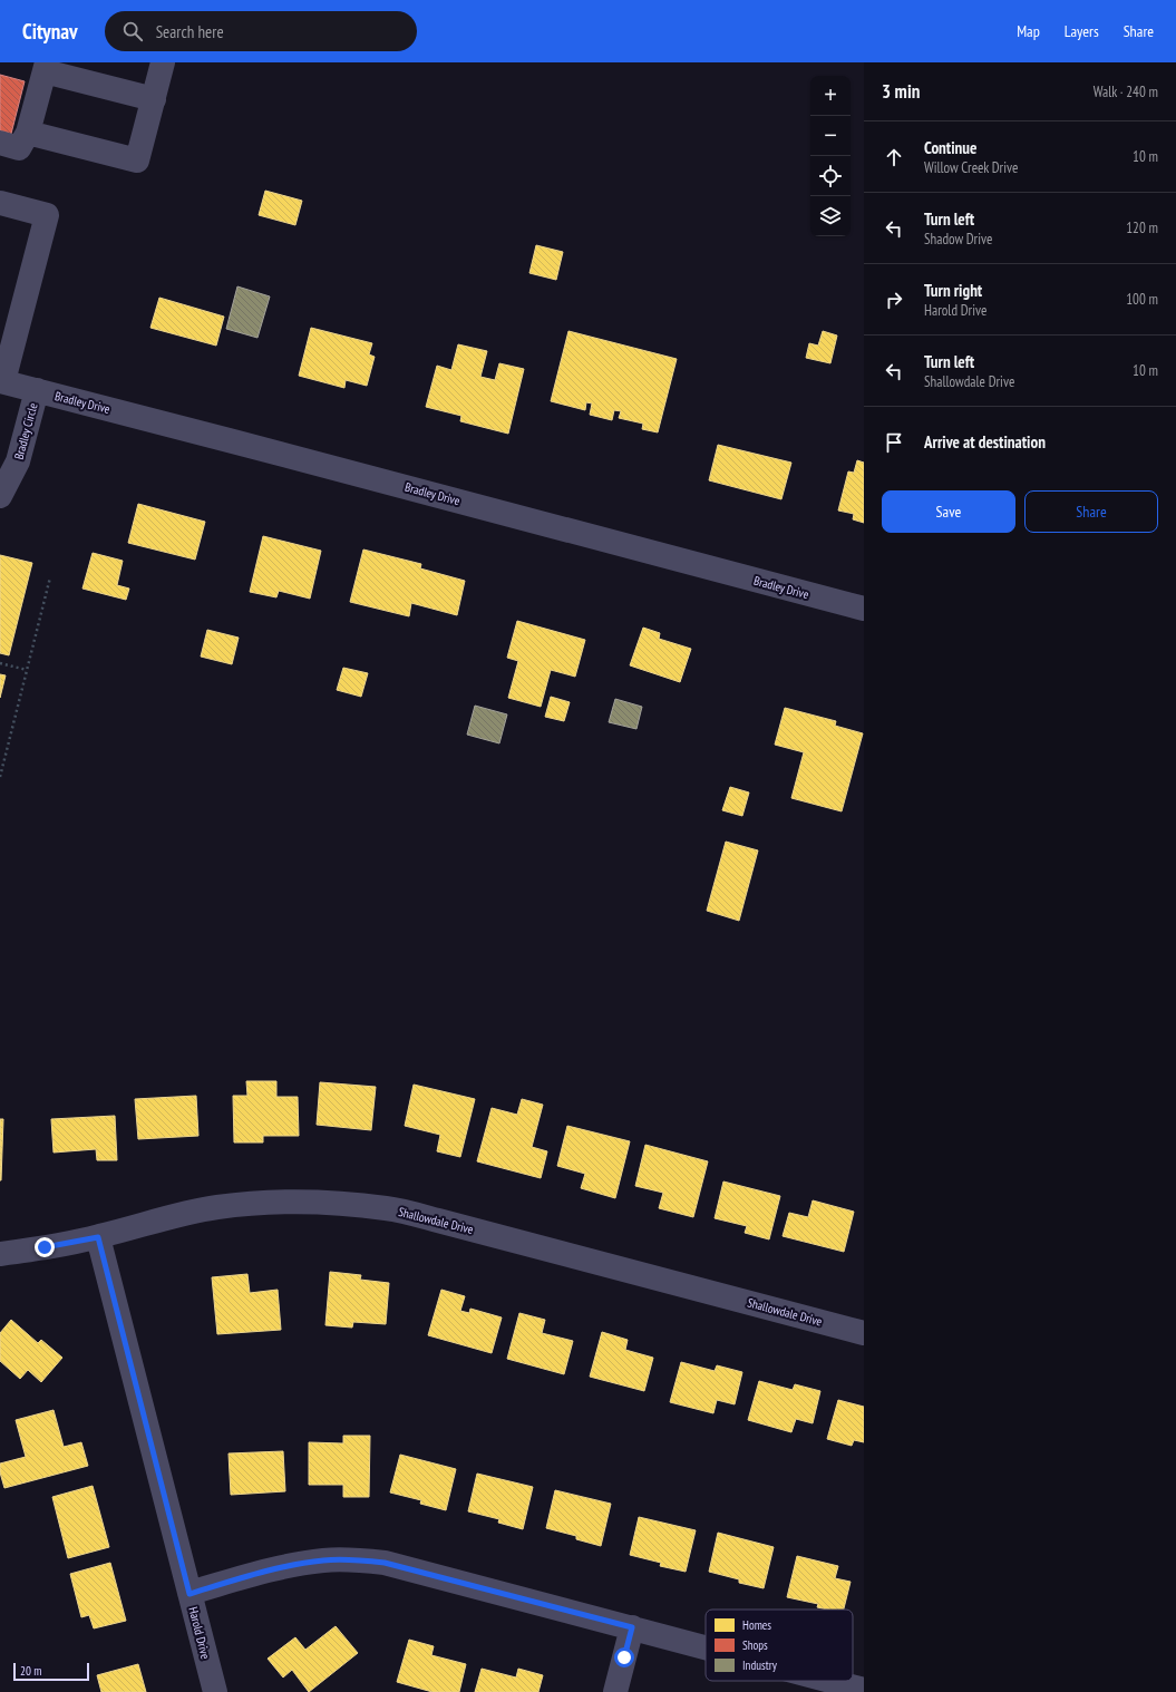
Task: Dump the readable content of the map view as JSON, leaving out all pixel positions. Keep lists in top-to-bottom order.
{
  "streets": {
    "street": [
      "Bradley Drive",
      "Bradley Circle",
      "Shallowdale Drive",
      "Harold Drive"
    ]
  },
  "crossings": [
    ["Bradley Drive", "Bradley Circle"],
    ["Shallowdale Drive", "Harold Drive"]
  ],
  "legend": ["Homes", "Shops", "Industry"],
  "scale_bar": "20 m",
  "page": {
    "header": "Citynav",
    "search": "Search here",
    "nav": ["Map", "Layers", "Share"],
    "heading": ["3 min", "Walk · 240 m"],
    "map_buttons": ["+", "−"],
    "list": [
      ["Continue", "Willow Creek Drive", "10 m"],
      ["Turn left", "Shadow Drive", "120 m"],
      ["Turn right", "Harold Drive", "100 m"],
      ["Turn left", "Shallowdale Drive", "10 m"],
      "Arrive at destination"
    ],
    "buttons": ["Save", "Share"],
    "scale": "20 m"
  }
}
